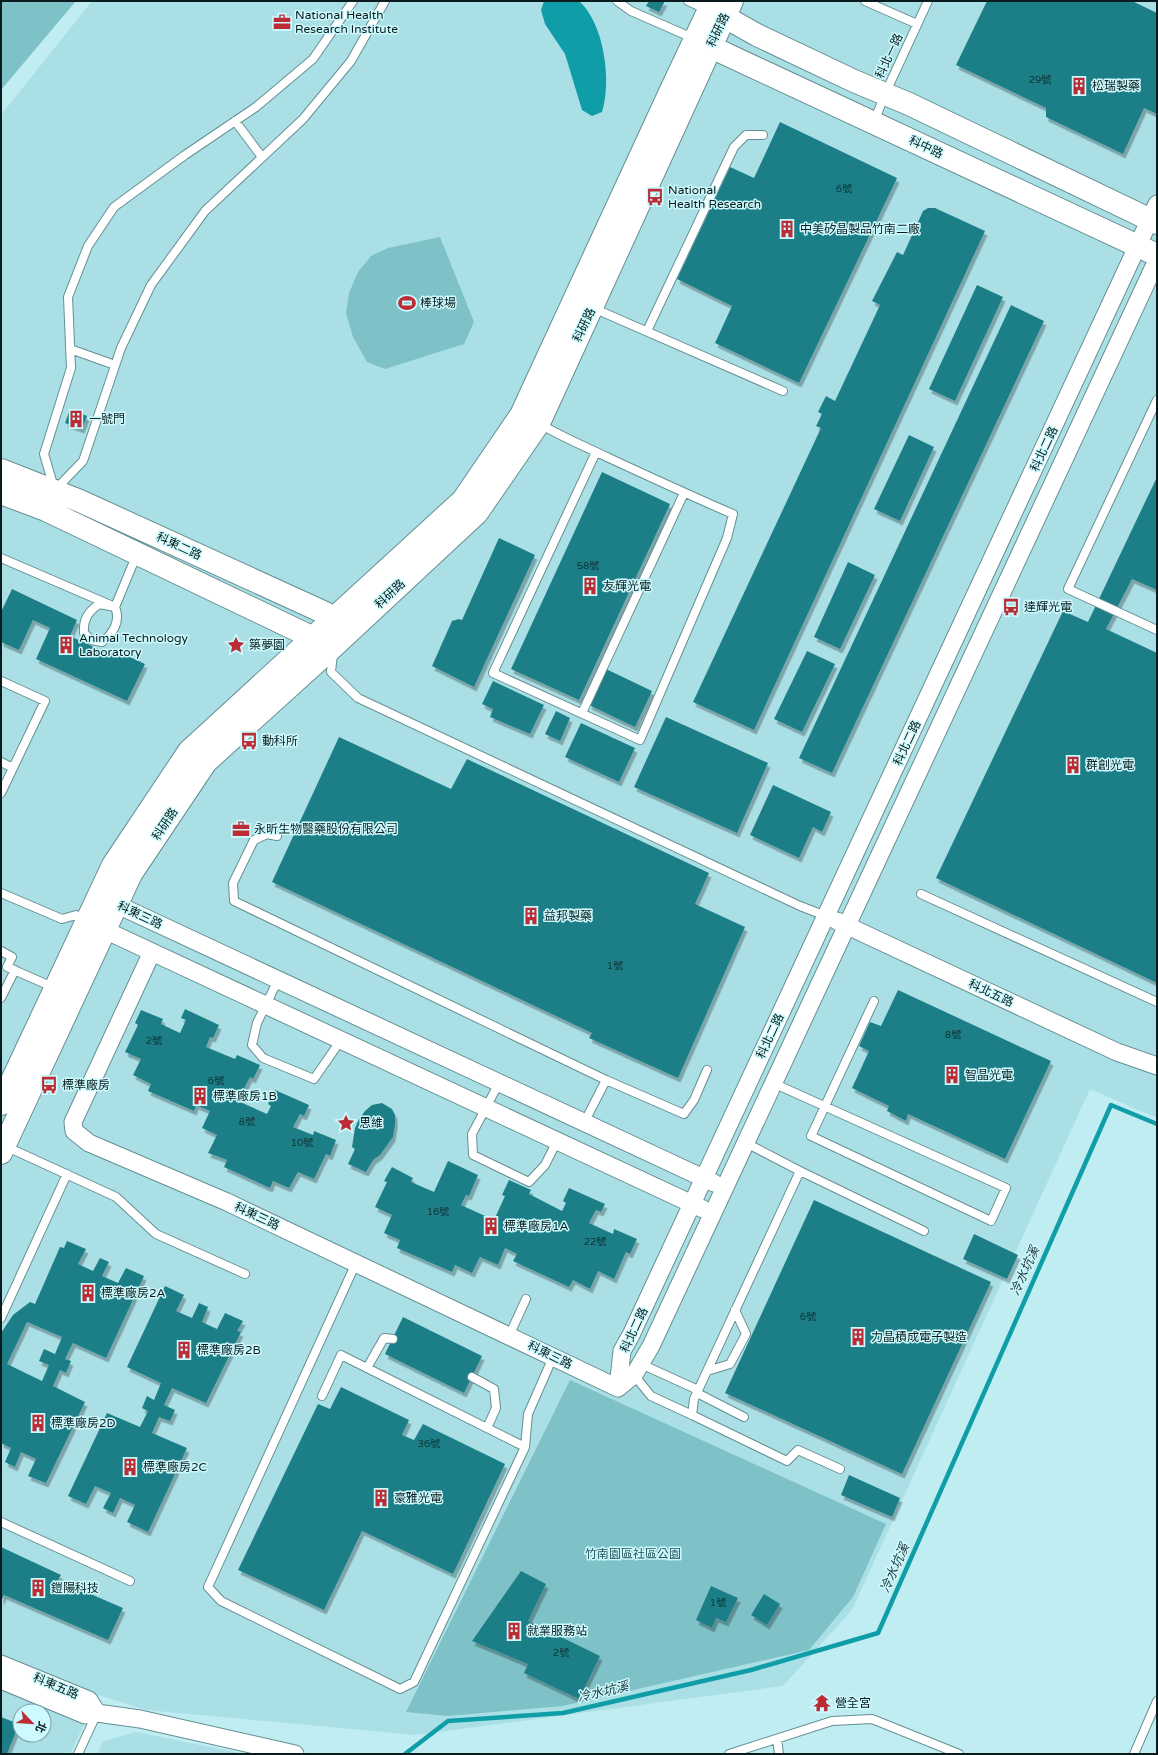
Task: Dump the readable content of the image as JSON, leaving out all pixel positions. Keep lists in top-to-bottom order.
{
  "streets": {
    "street": [
      "科研路",
      "科中路",
      "科北二路",
      "科東二路",
      "科東三路",
      "科北五路",
      "科東五路"
    ],
    "lane": ["科北一路"]
  },
  "crossings": [
    ["科研路", "科中路"],
    ["科研路", "科東二路"],
    ["科研路", "科東三路"],
    ["科北一路", "科中路"],
    ["科中路", "科北二路"],
    ["科北二路", "科東三路"],
    ["科北二路", "科北五路"]
  ],
  "water": ["冷水坑溪"],
  "parks": ["竹南園區社區公園"],
  "places": {
    "office": ["National Health Research Institute", "永昕生物醫藥股份有限公司"],
    "building": [
      "松瑞製藥",
      "中美矽晶製品竹南二廠",
      "一號門",
      "友輝光電",
      "Animal Technology Laboratory",
      "群創光電",
      "益邦製藥",
      "智晶光電",
      "標準廠房1B",
      "標準廠房1A",
      "標準廠房2A",
      "力晶積成電子製造",
      "標準廠房2B",
      "標準廠房2D",
      "標準廠房2C",
      "豪雅光電",
      "鎧陽科技",
      "就業服務站"
    ],
    "bus stop": [
      "National Health Research",
      "達輝光電",
      "動科所",
      "標準廠房"
    ],
    "sports": ["棒球場"],
    "place": ["築夢園", "思維"],
    "temple": ["營全宮"]
  },
  "house_numbers": [
    "29號",
    "6號",
    "58號",
    "1號",
    "8號",
    "2號",
    "6號",
    "8號",
    "10號",
    "16號",
    "22號",
    "6號",
    "36號",
    "1號",
    "2號"
  ],
  "north": "bottom right"
}
